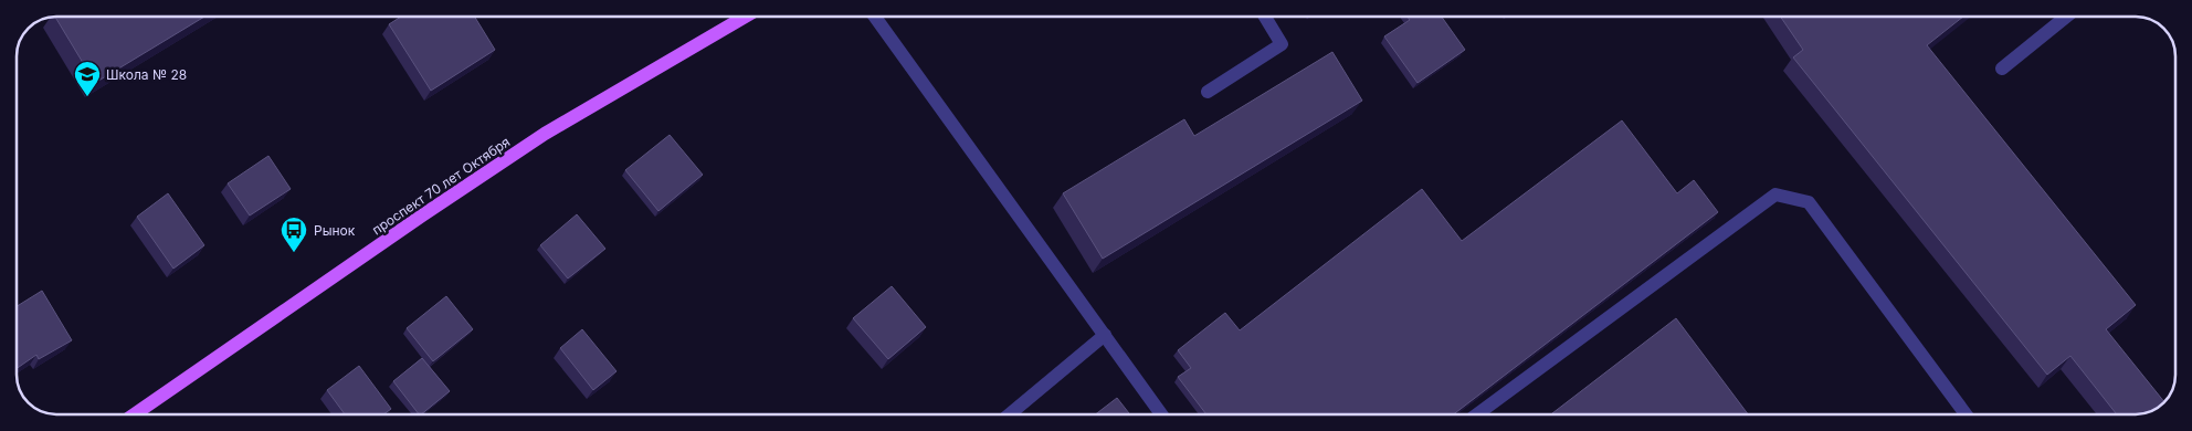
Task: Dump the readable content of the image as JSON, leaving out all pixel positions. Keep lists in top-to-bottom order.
{
  "streets": {
    "main road": ["проспект 70 лет Октября"]
  },
  "places": {
    "school or university": ["Школа № 28"],
    "bus stop": ["Рынок"]
  }
}
